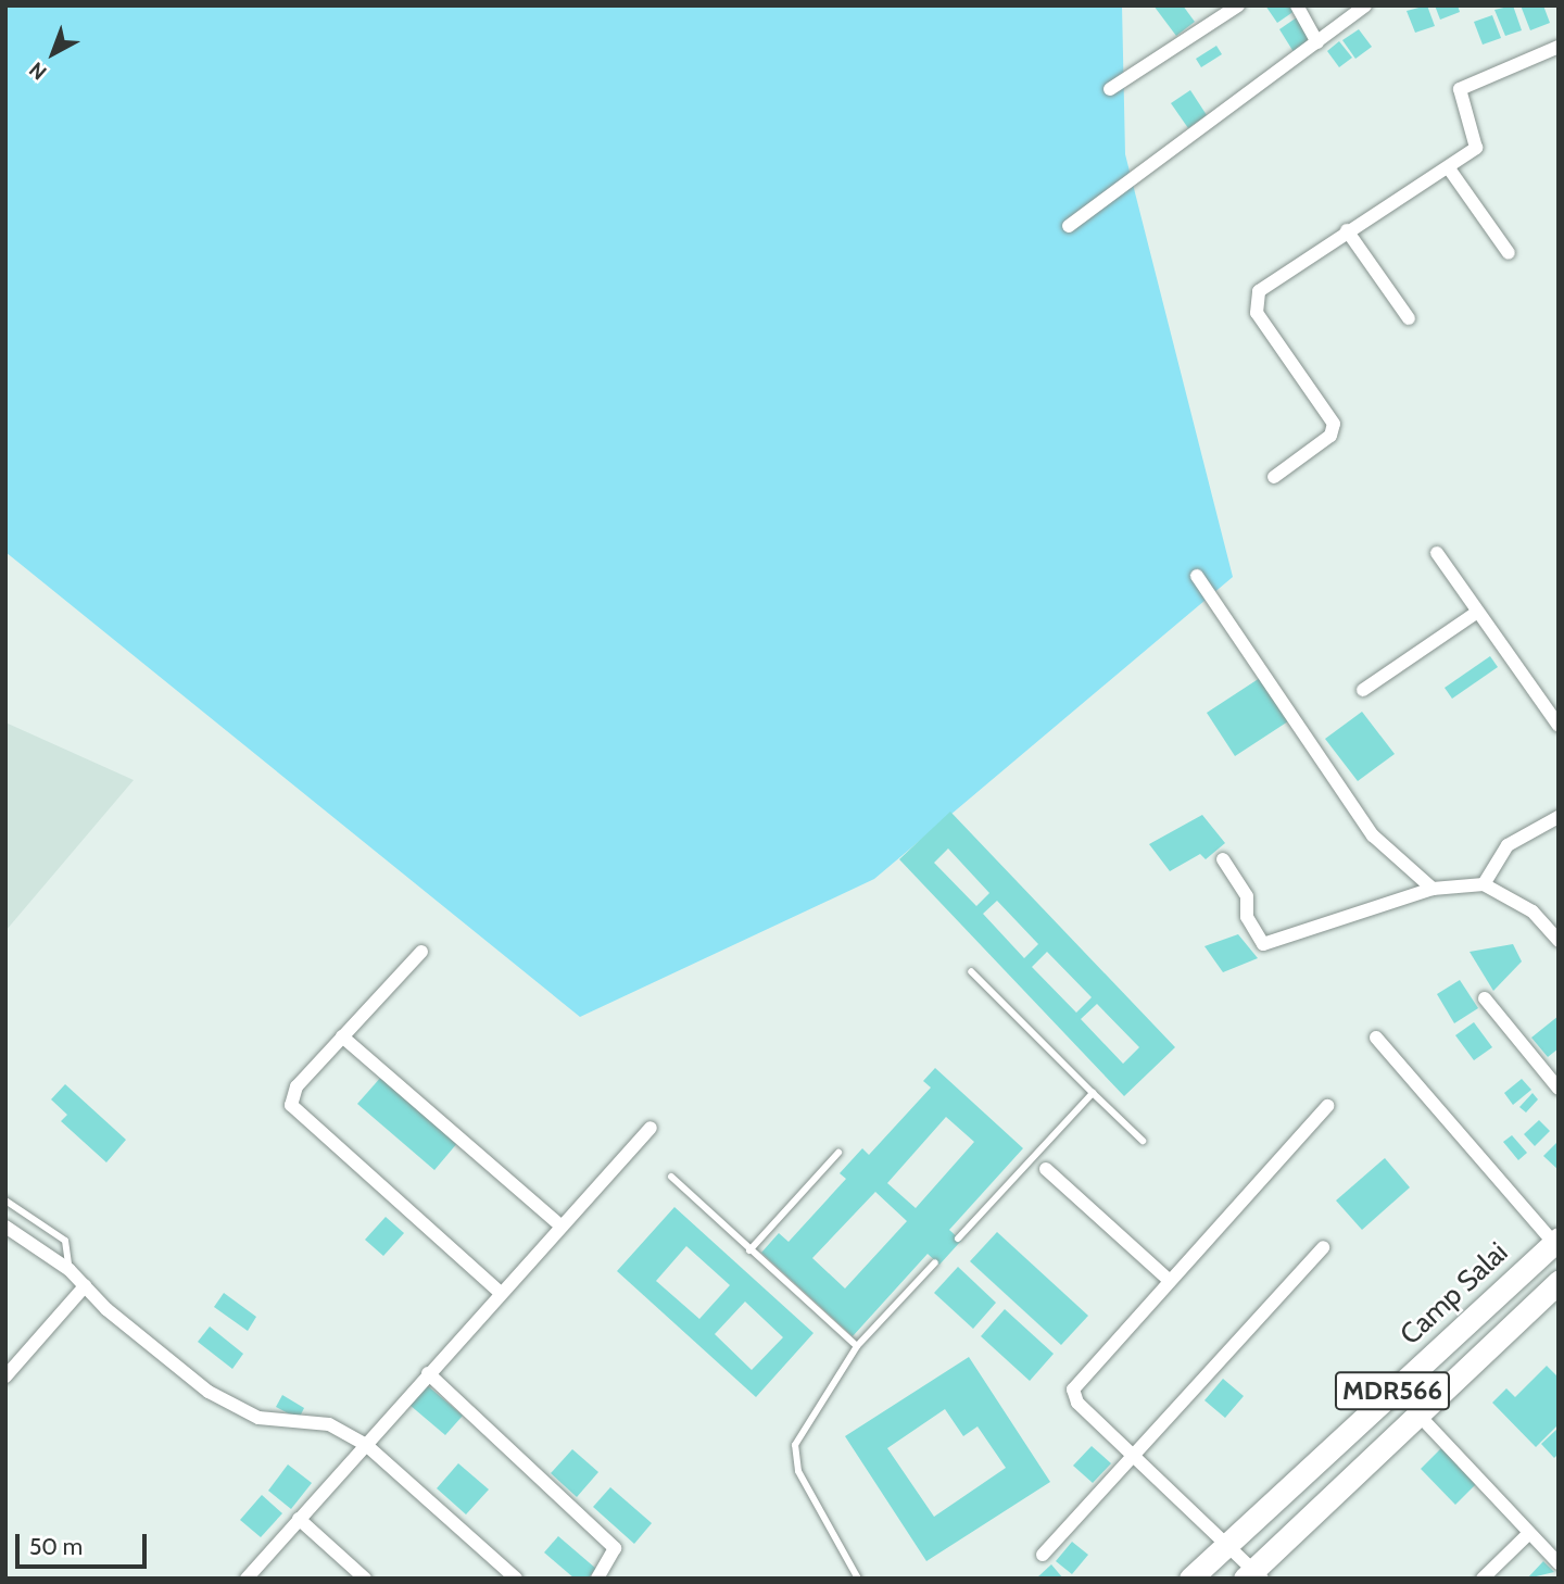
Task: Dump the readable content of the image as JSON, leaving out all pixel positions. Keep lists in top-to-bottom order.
{
  "streets": {
    "main road": ["Camp Salai", "MDR566"]
  },
  "scale_bar": "50 m",
  "north": "bottom left"
}
